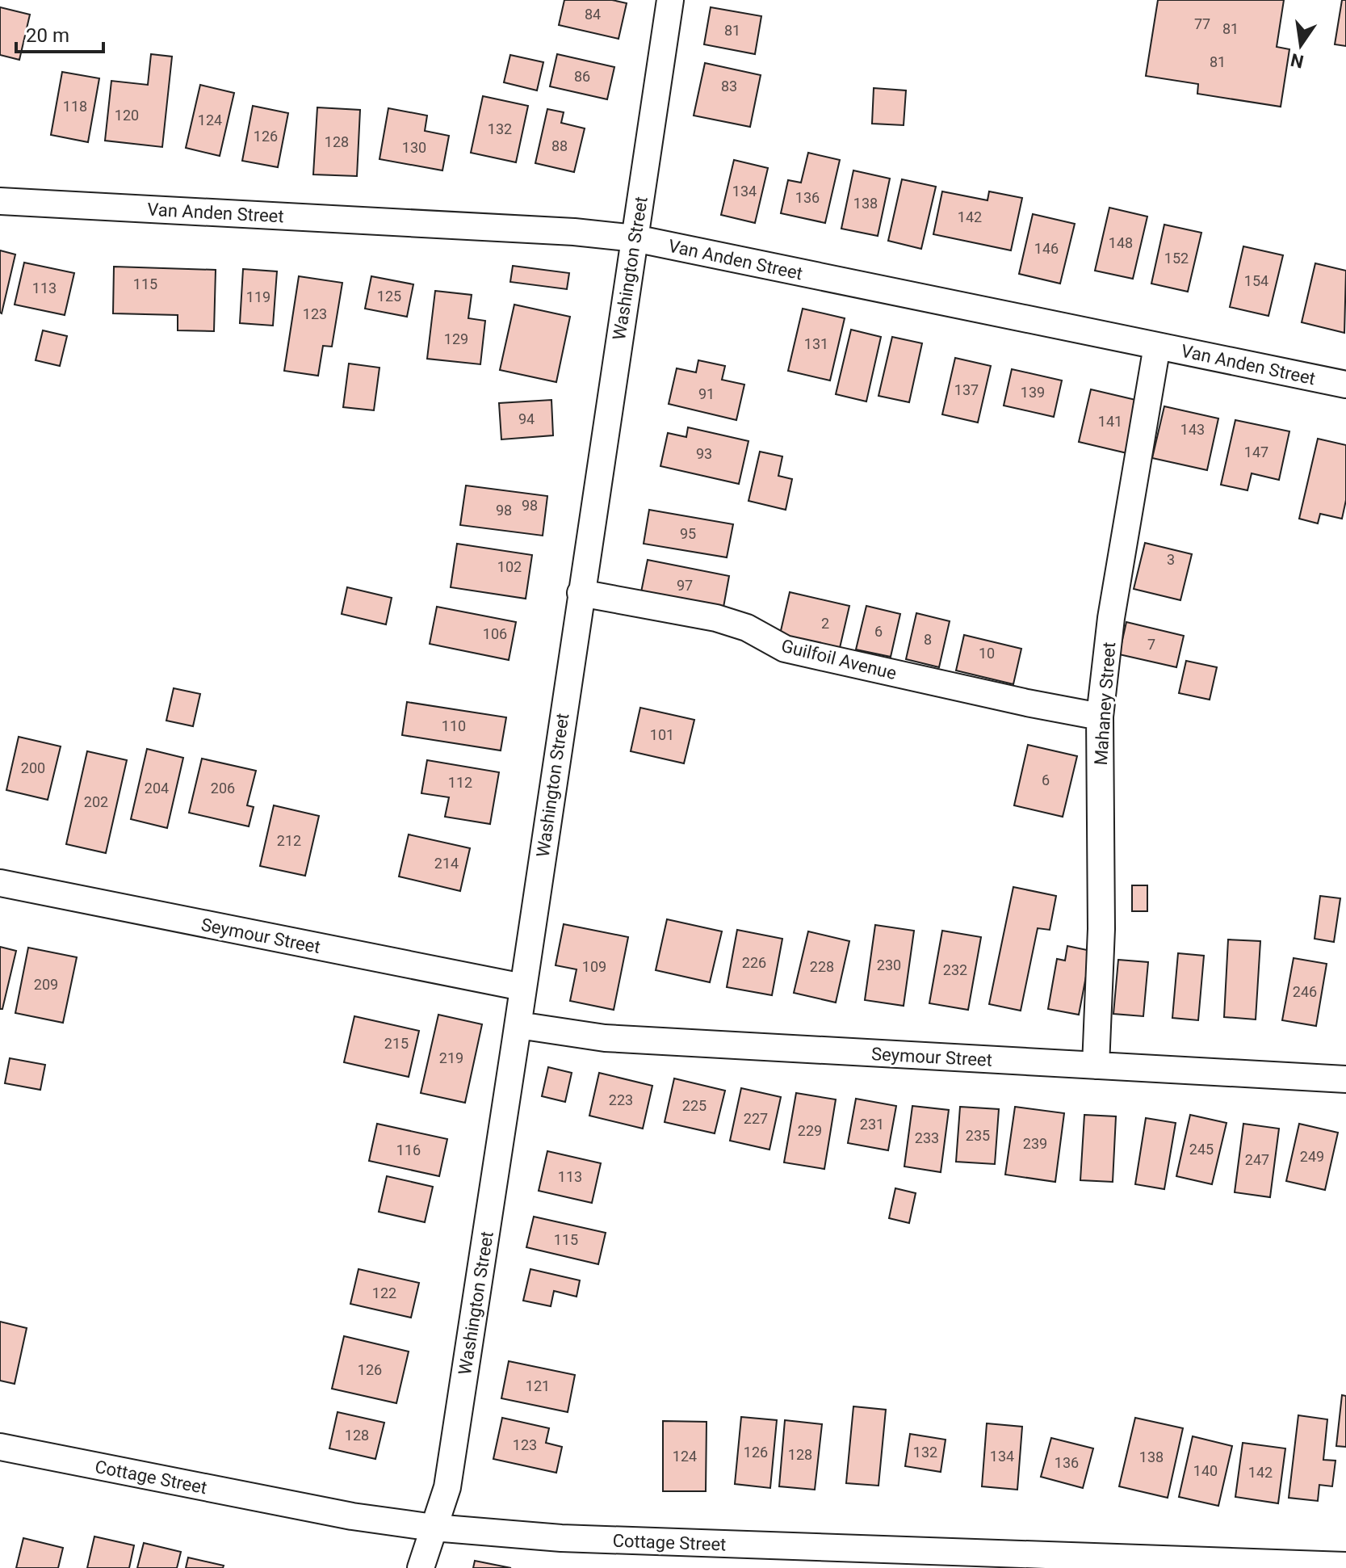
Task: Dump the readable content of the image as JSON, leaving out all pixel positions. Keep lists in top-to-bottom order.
{
  "streets": {
    "street": [
      "Van Anden Street",
      "Washington Street",
      "Guilfoil Avenue",
      "Mahaney Street",
      "Seymour Street",
      "Cottage Street"
    ]
  },
  "crossings": [
    ["Van Anden Street", "Washington Street"],
    ["Van Anden Street", "Mahaney Street"],
    ["Washington Street", "Guilfoil Avenue"],
    ["Washington Street", "Seymour Street"],
    ["Washington Street", "Cottage Street"],
    ["Guilfoil Avenue", "Mahaney Street"],
    ["Mahaney Street", "Seymour Street"]
  ],
  "house_numbers": [
    "84",
    "77",
    "81",
    "81",
    "81",
    "86",
    "83",
    "118",
    "120",
    "124",
    "132",
    "126",
    "128",
    "88",
    "130",
    "134",
    "136",
    "138",
    "142",
    "148",
    "146",
    "152",
    "154",
    "115",
    "113",
    "125",
    "119",
    "123",
    "129",
    "131",
    "137",
    "139",
    "91",
    "94",
    "141",
    "143",
    "147",
    "93",
    "98",
    "98",
    "95",
    "3",
    "102",
    "97",
    "2",
    "6",
    "106",
    "8",
    "7",
    "10",
    "110",
    "101",
    "200",
    "6",
    "112",
    "204",
    "206",
    "202",
    "212",
    "214",
    "226",
    "230",
    "109",
    "228",
    "232",
    "209",
    "246",
    "215",
    "219",
    "223",
    "225",
    "227",
    "231",
    "229",
    "235",
    "233",
    "239",
    "245",
    "116",
    "249",
    "247",
    "113",
    "115",
    "122",
    "126",
    "121",
    "128",
    "123",
    "126",
    "132",
    "128",
    "124",
    "134",
    "138",
    "136",
    "140",
    "142"
  ],
  "scale_bar": "20 m",
  "north": "bottom"
}
